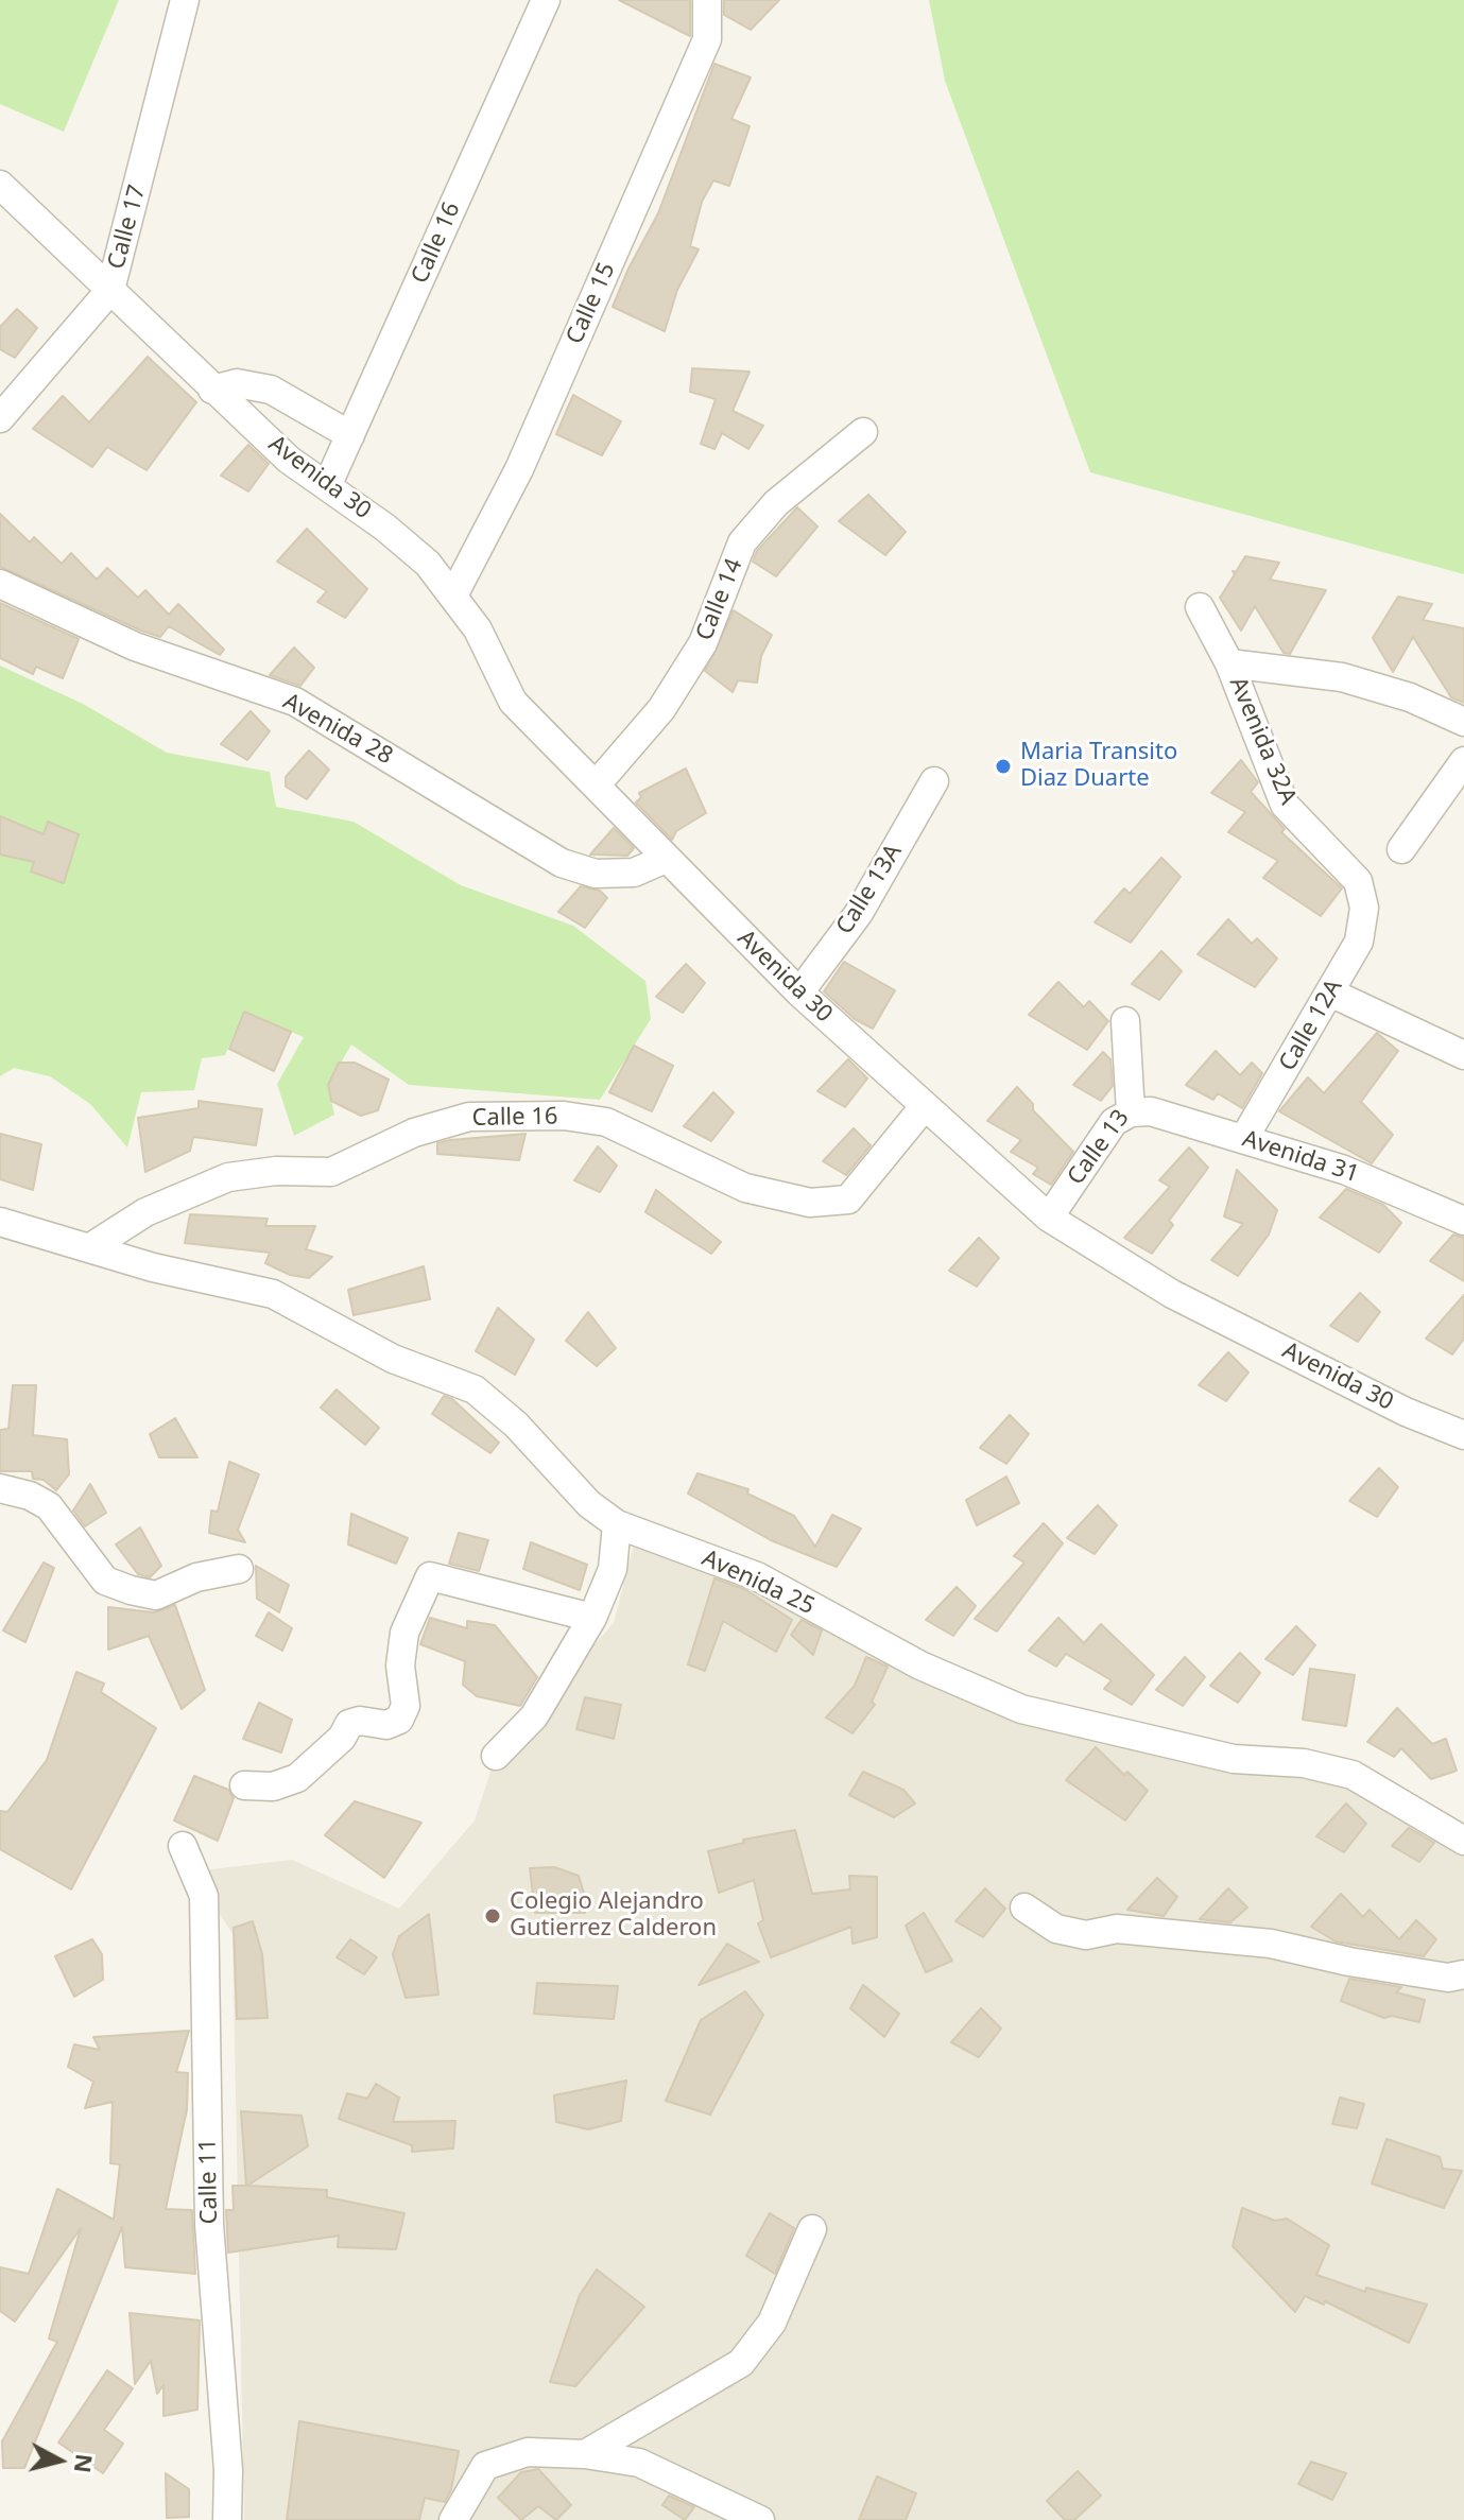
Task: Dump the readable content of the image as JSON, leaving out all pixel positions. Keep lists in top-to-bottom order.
{
  "streets": {
    "street": [
      "Calle 17",
      "Calle 16",
      "Calle 15",
      "Avenida 30",
      "Calle 14",
      "Avenida 28",
      "Avenida 32A",
      "Calle 13A",
      "Calle 12A",
      "Calle 13",
      "Avenida 31",
      "Avenida 25",
      "Calle 11"
    ]
  },
  "crossings": [
    ["Calle 17", "Avenida 30"],
    ["Calle 16", "Avenida 30"],
    ["Calle 16", "Avenida 25"],
    ["Calle 15", "Avenida 30"],
    ["Avenida 30", "Calle 14"],
    ["Avenida 30", "Avenida 28"],
    ["Avenida 30", "Calle 13A"],
    ["Avenida 30", "Calle 13"],
    ["Avenida 32A", "Calle 12A"],
    ["Calle 12A", "Avenida 31"],
    ["Calle 13", "Avenida 31"]
  ],
  "places": ["Maria Transito Diaz Duarte", "Colegio Alejandro Gutierrez Calderon"],
  "north": "right"
}
